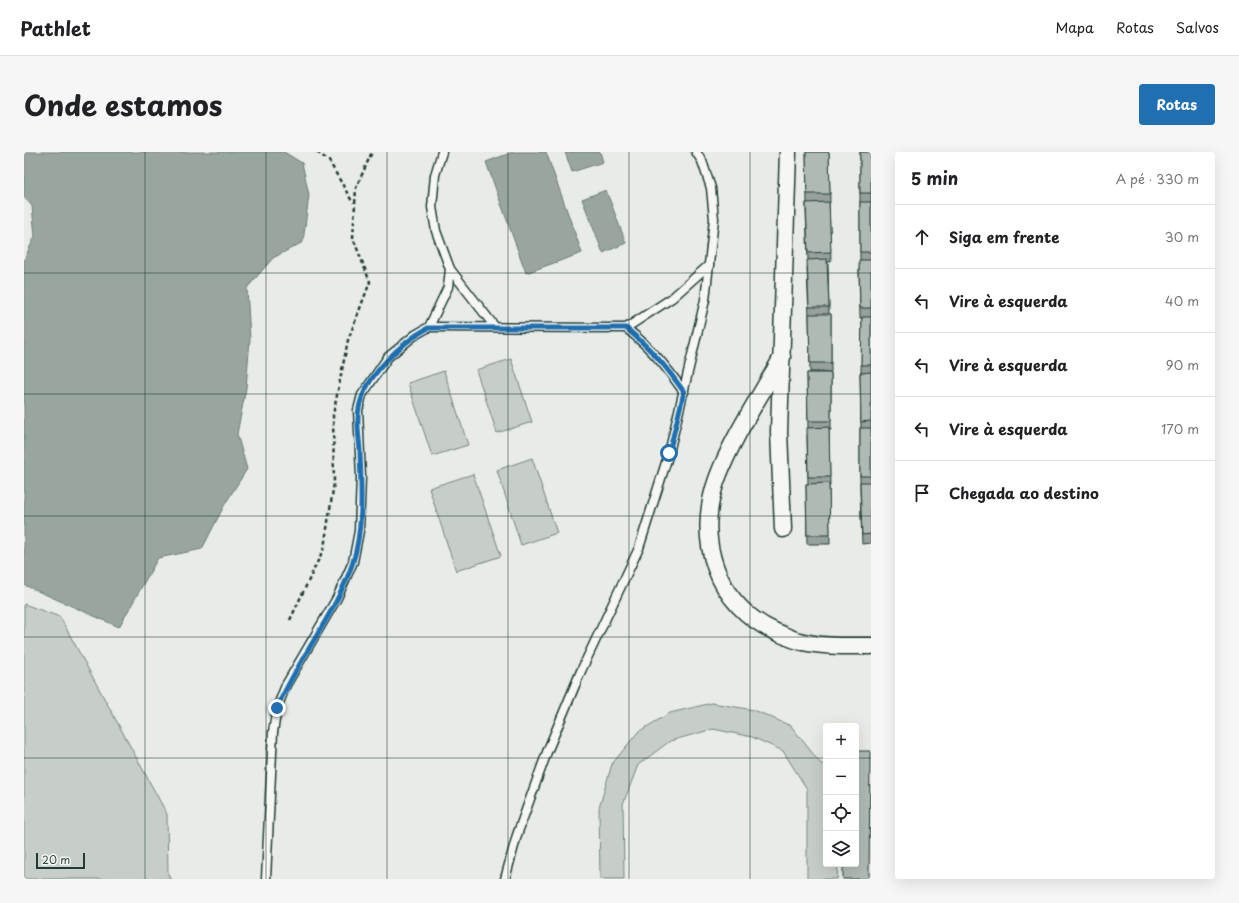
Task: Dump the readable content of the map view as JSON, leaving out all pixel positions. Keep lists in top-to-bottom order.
{
  "scale_bar": "20 m",
  "page": {
    "header": "Pathlet",
    "nav": ["Mapa", "Rotas", "Salvos"],
    "title": "Onde estamos",
    "buttons": "Rotas",
    "heading": ["5 min", "A pé · 330 m"],
    "list": [
      ["Siga em frente", "30 m"],
      ["Vire à esquerda", "40 m"],
      ["Vire à esquerda", "90 m"],
      ["Vire à esquerda", "170 m"],
      "Chegada ao destino"
    ],
    "map_buttons": ["+", "−"],
    "scale": "20 m"
  }
}
